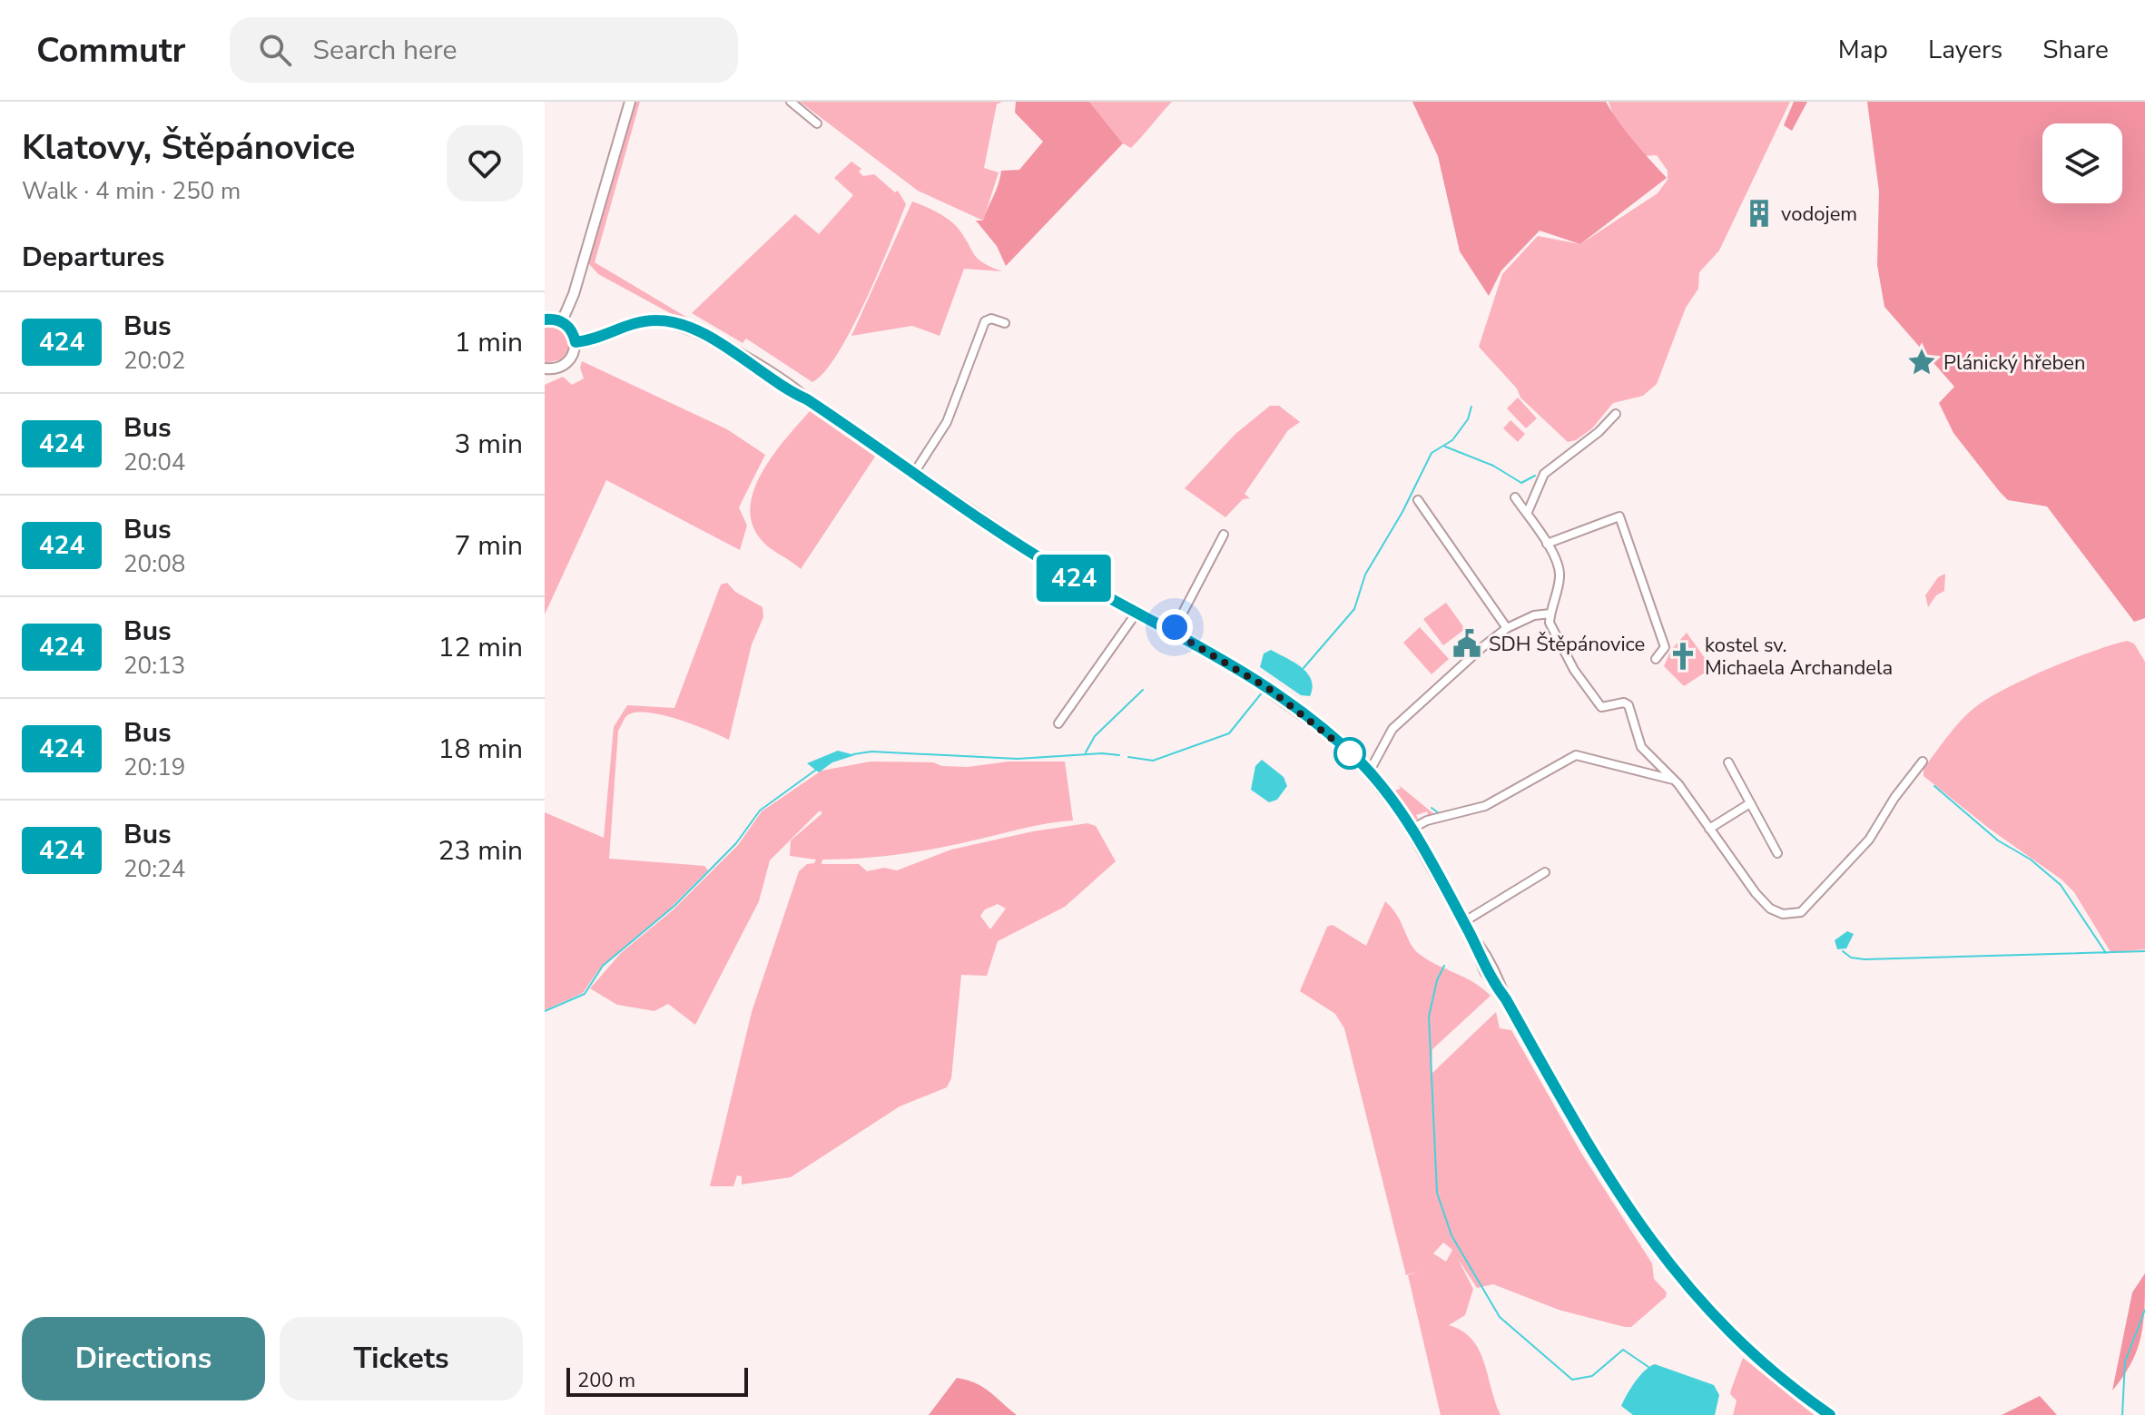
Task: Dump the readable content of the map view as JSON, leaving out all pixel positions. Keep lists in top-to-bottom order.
{
  "places": {
    "building": ["vodojem"],
    "place": ["Plánický hřeben"],
    "public building": ["SDH Štěpánovice"],
    "church": ["kostel sv. Michaela Archandela"]
  },
  "lines": ["bus line 424"],
  "scale_bar": "200 m",
  "page": {
    "header": "Commutr",
    "search": "Search here",
    "nav": ["Map", "Layers", "Share"],
    "heading": [
      ["Klatovy, Štěpánovice", "Walk · 4 min · 250 m"],
      "Departures"
    ],
    "on_map": "424",
    "list": [
      {
        "mark": "424",
        "name": "Bus",
        "note": "20:02",
        "value": "1 min"
      },
      {
        "mark": "424",
        "name": "Bus",
        "note": "20:04",
        "value": "3 min"
      },
      {
        "mark": "424",
        "name": "Bus",
        "note": "20:08",
        "value": "7 min"
      },
      {
        "mark": "424",
        "name": "Bus",
        "note": "20:13",
        "value": "12 min"
      },
      {
        "mark": "424",
        "name": "Bus",
        "note": "20:19",
        "value": "18 min"
      },
      {
        "mark": "424",
        "name": "Bus",
        "note": "20:24",
        "value": "23 min"
      }
    ],
    "buttons": ["Directions", "Tickets"],
    "scale": "200 m"
  }
}
